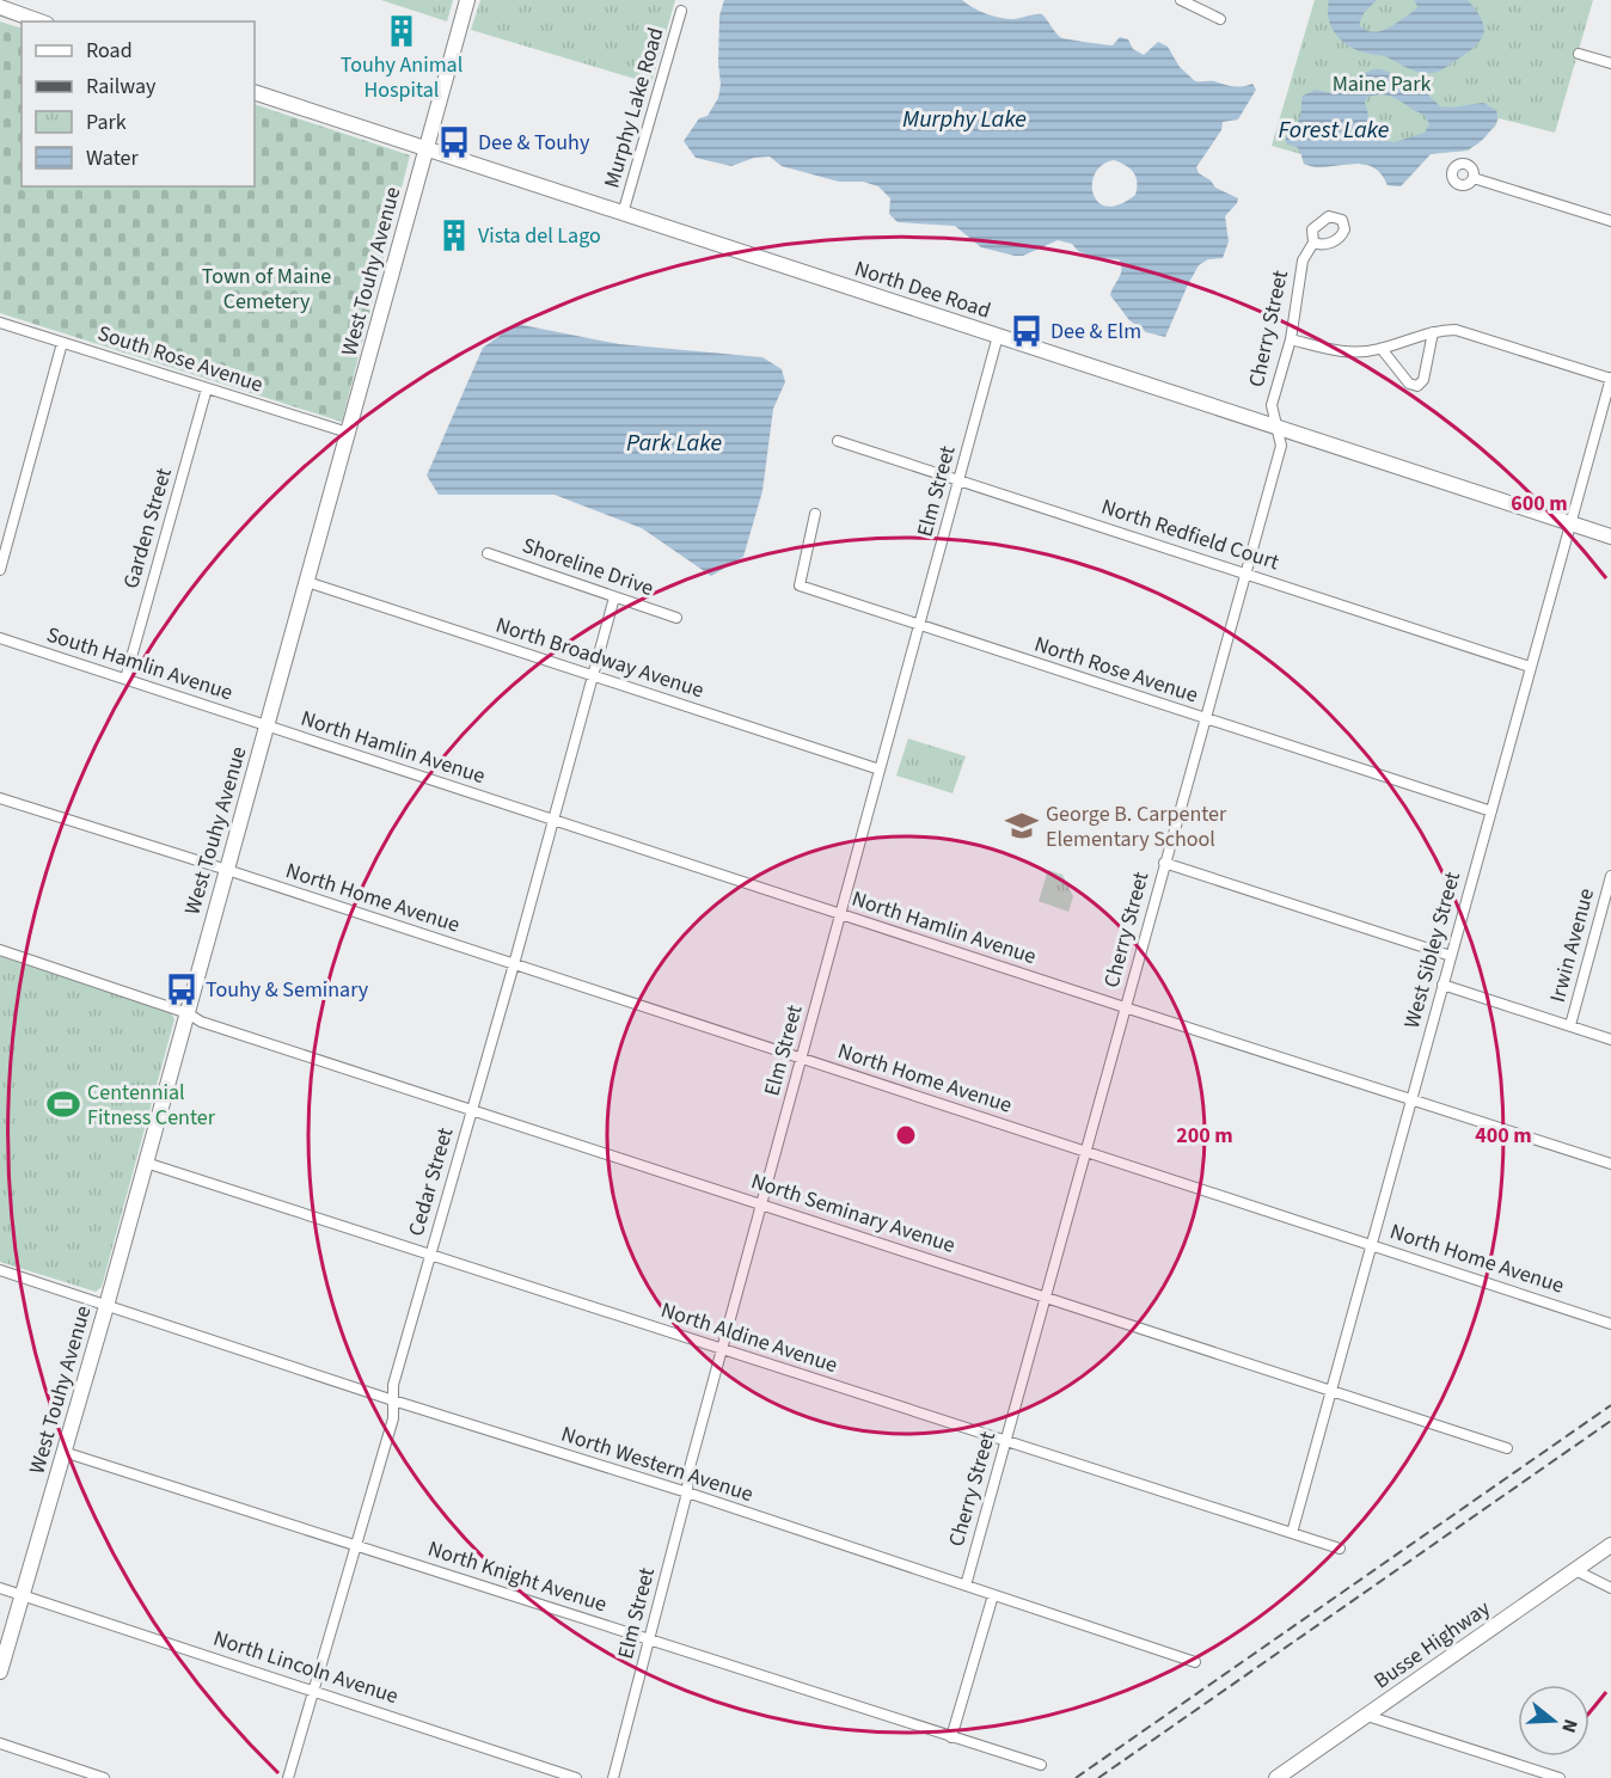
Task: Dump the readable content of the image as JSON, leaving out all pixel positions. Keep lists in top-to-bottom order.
{
  "streets": {
    "main road": ["West Touhy Avenue", "North Dee Road", "Busse Highway"],
    "street": [
      "Murphy Lake Road",
      "Cherry Street",
      "South Rose Avenue",
      "Elm Street",
      "Garden Street",
      "North Redfield Court",
      "Shoreline Drive",
      "North Broadway Avenue",
      "South Hamlin Avenue",
      "North Rose Avenue",
      "North Hamlin Avenue",
      "North Home Avenue",
      "Irwin Avenue",
      "West Sibley Street",
      "Cedar Street",
      "North Seminary Avenue",
      "North Aldine Avenue",
      "North Western Avenue",
      "North Knight Avenue",
      "North Lincoln Avenue"
    ]
  },
  "crossings": [
    ["Murphy Lake Road", "North Dee Road"],
    ["West Touhy Avenue", "North Dee Road"],
    ["West Touhy Avenue", "South Rose Avenue"],
    ["West Touhy Avenue", "North Broadway Avenue"],
    ["West Touhy Avenue", "South Hamlin Avenue"],
    ["West Touhy Avenue", "North Hamlin Avenue"],
    ["West Touhy Avenue", "North Home Avenue"],
    ["West Touhy Avenue", "North Seminary Avenue"],
    ["West Touhy Avenue", "North Aldine Avenue"],
    ["West Touhy Avenue", "North Western Avenue"],
    ["West Touhy Avenue", "North Knight Avenue"],
    ["West Touhy Avenue", "North Lincoln Avenue"],
    ["North Dee Road", "Cherry Street"],
    ["North Dee Road", "Elm Street"],
    ["North Dee Road", "West Sibley Street"],
    ["Cherry Street", "North Redfield Court"],
    ["Cherry Street", "North Rose Avenue"],
    ["Cherry Street", "North Hamlin Avenue"],
    ["Cherry Street", "North Home Avenue"],
    ["Cherry Street", "North Seminary Avenue"],
    ["Cherry Street", "North Aldine Avenue"],
    ["Cherry Street", "North Western Avenue"],
    ["South Rose Avenue", "Garden Street"],
    ["Elm Street", "North Redfield Court"],
    ["Elm Street", "North Broadway Avenue"],
    ["Elm Street", "North Rose Avenue"],
    ["Elm Street", "North Hamlin Avenue"],
    ["Elm Street", "North Home Avenue"],
    ["Elm Street", "North Seminary Avenue"],
    ["Elm Street", "North Aldine Avenue"],
    ["Elm Street", "North Western Avenue"],
    ["Elm Street", "North Knight Avenue"],
    ["Garden Street", "South Hamlin Avenue"],
    ["North Redfield Court", "West Sibley Street"],
    ["Shoreline Drive", "Cedar Street"],
    ["North Broadway Avenue", "Cedar Street"],
    ["South Hamlin Avenue", "North Hamlin Avenue"],
    ["North Rose Avenue", "West Sibley Street"],
    ["North Hamlin Avenue", "West Sibley Street"],
    ["North Hamlin Avenue", "Cedar Street"],
    ["North Home Avenue", "West Sibley Street"],
    ["North Home Avenue", "Cedar Street"],
    ["West Sibley Street", "North Seminary Avenue"],
    ["West Sibley Street", "North Aldine Avenue"],
    ["Cedar Street", "North Seminary Avenue"],
    ["Cedar Street", "North Aldine Avenue"],
    ["Cedar Street", "North Western Avenue"],
    ["Cedar Street", "North Knight Avenue"],
    ["Cedar Street", "North Lincoln Avenue"]
  ],
  "water": ["Murphy Lake", "Forest Lake", "Park Lake"],
  "parks": ["Maine Park", "Town of Maine Cemetery"],
  "places": {
    "building": ["Touhy Animal Hospital", "Vista del Lago"],
    "bus stop": ["Dee & Touhy", "Dee & Elm", "Touhy & Seminary"],
    "school or university": ["George B. Carpenter Elementary School"],
    "sports": ["Centennial Fitness Center"]
  },
  "legend": [
    "Road",
    "Railway",
    "Park",
    "Water"
  ],
  "north": "right",
  "rings": ["600 m", "200 m", "400 m"]
}
